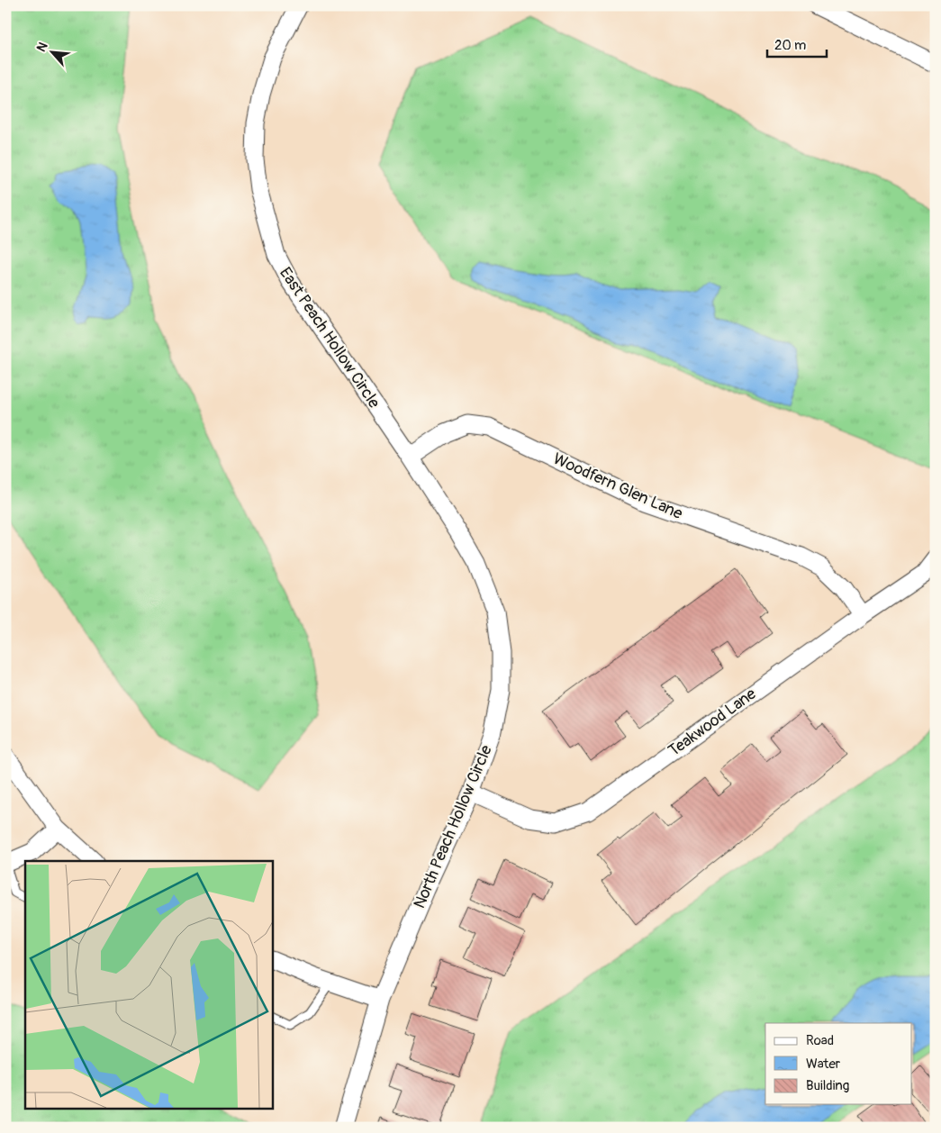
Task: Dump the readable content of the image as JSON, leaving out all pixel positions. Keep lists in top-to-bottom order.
{
  "streets": {
    "street": [
      "East Peach Hollow Circle",
      "Woodfern Glen Lane",
      "Teakwood Lane",
      "North Peach Hollow Circle"
    ]
  },
  "crossings": [
    ["East Peach Hollow Circle", "Woodfern Glen Lane"],
    ["East Peach Hollow Circle", "North Peach Hollow Circle"],
    ["Woodfern Glen Lane", "Teakwood Lane"],
    ["Woodfern Glen Lane", "North Peach Hollow Circle"],
    ["Teakwood Lane", "North Peach Hollow Circle"]
  ],
  "legend": ["Road", "Water", "Building"],
  "scale_bar": "20 m",
  "north": "top left"
}
